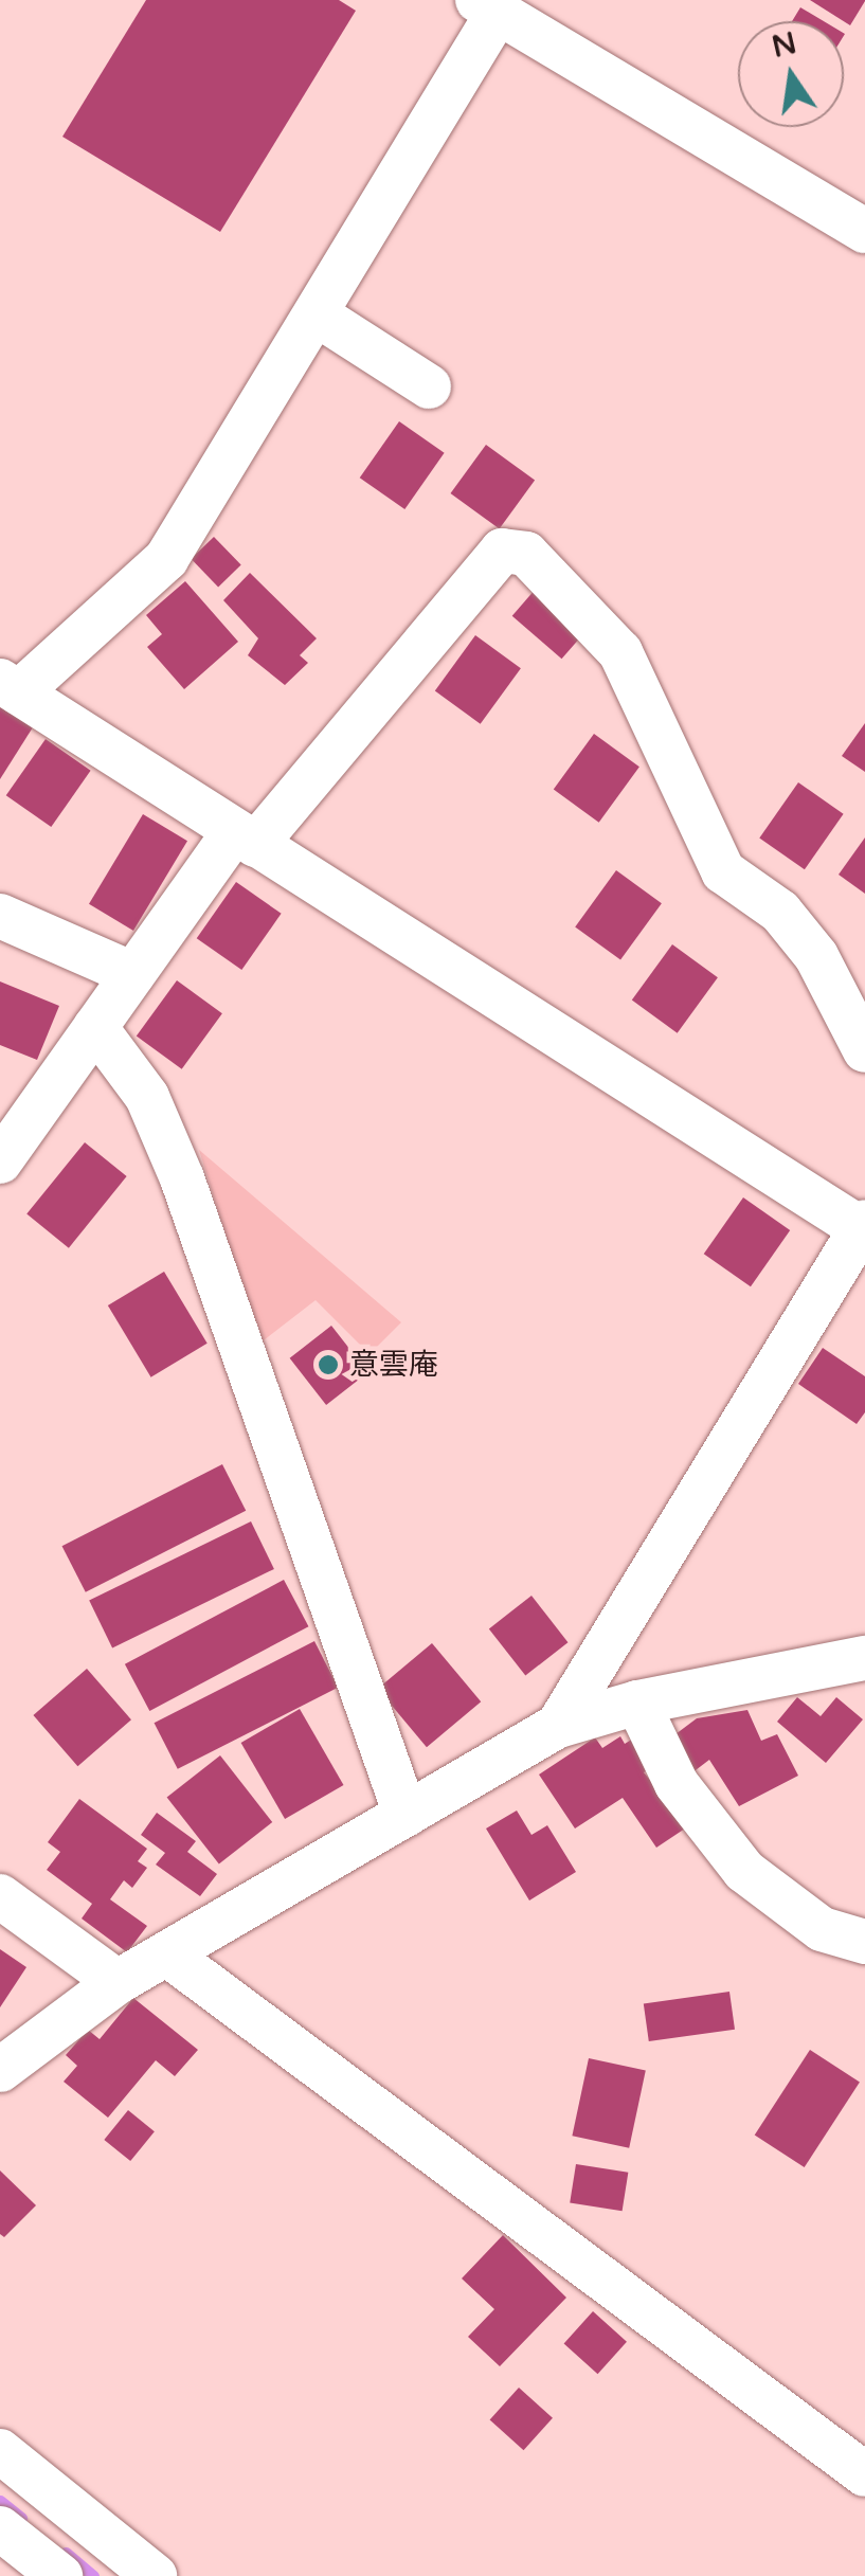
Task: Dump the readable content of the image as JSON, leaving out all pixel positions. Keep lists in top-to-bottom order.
{
  "places": ["意雲庵"],
  "north": "top"
}
